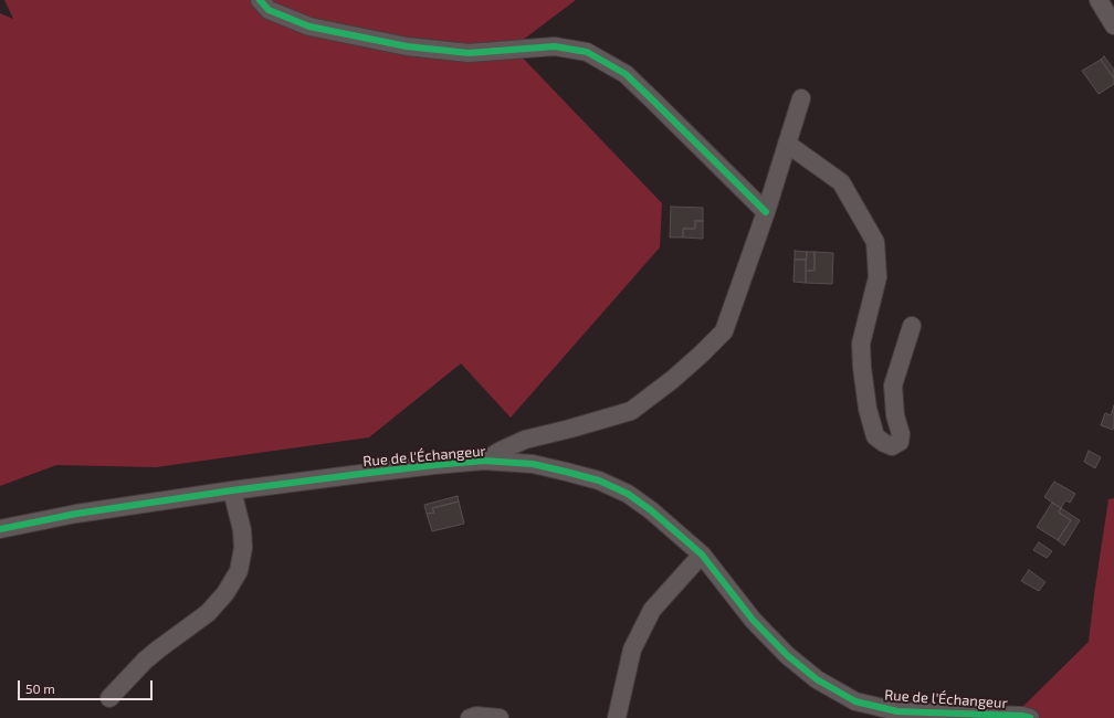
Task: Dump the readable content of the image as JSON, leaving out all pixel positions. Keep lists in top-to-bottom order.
{
  "streets": {
    "street": ["Rue de l'Échangeur"]
  },
  "scale_bar": "50 m"
}
